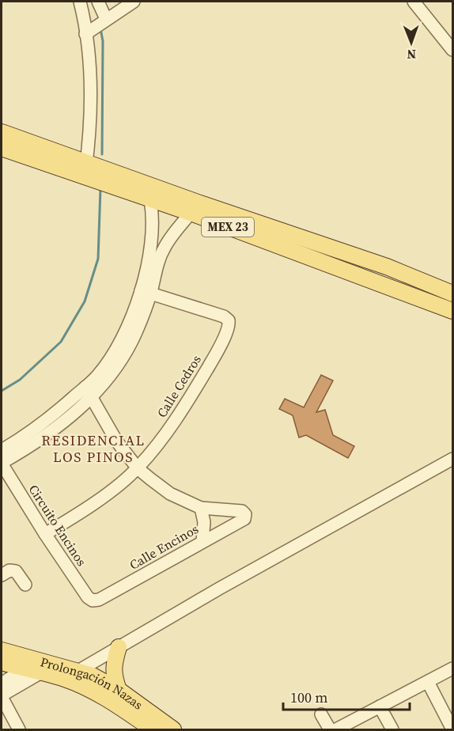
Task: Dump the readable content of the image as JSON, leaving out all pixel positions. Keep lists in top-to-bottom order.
{
  "streets": {
    "main road": ["MEX 23", "Prolongación Nazas"],
    "street": ["Calle Cedros", "Circuito Encinos", "Calle Encinos"]
  },
  "crossings": [
    ["Calle Cedros", "Circuito Encinos"],
    ["Circuito Encinos", "Calle Encinos"]
  ],
  "districts": ["RESIDENCIAL LOS PINOS"],
  "scale_bar": "100 m",
  "north": "bottom"
}
